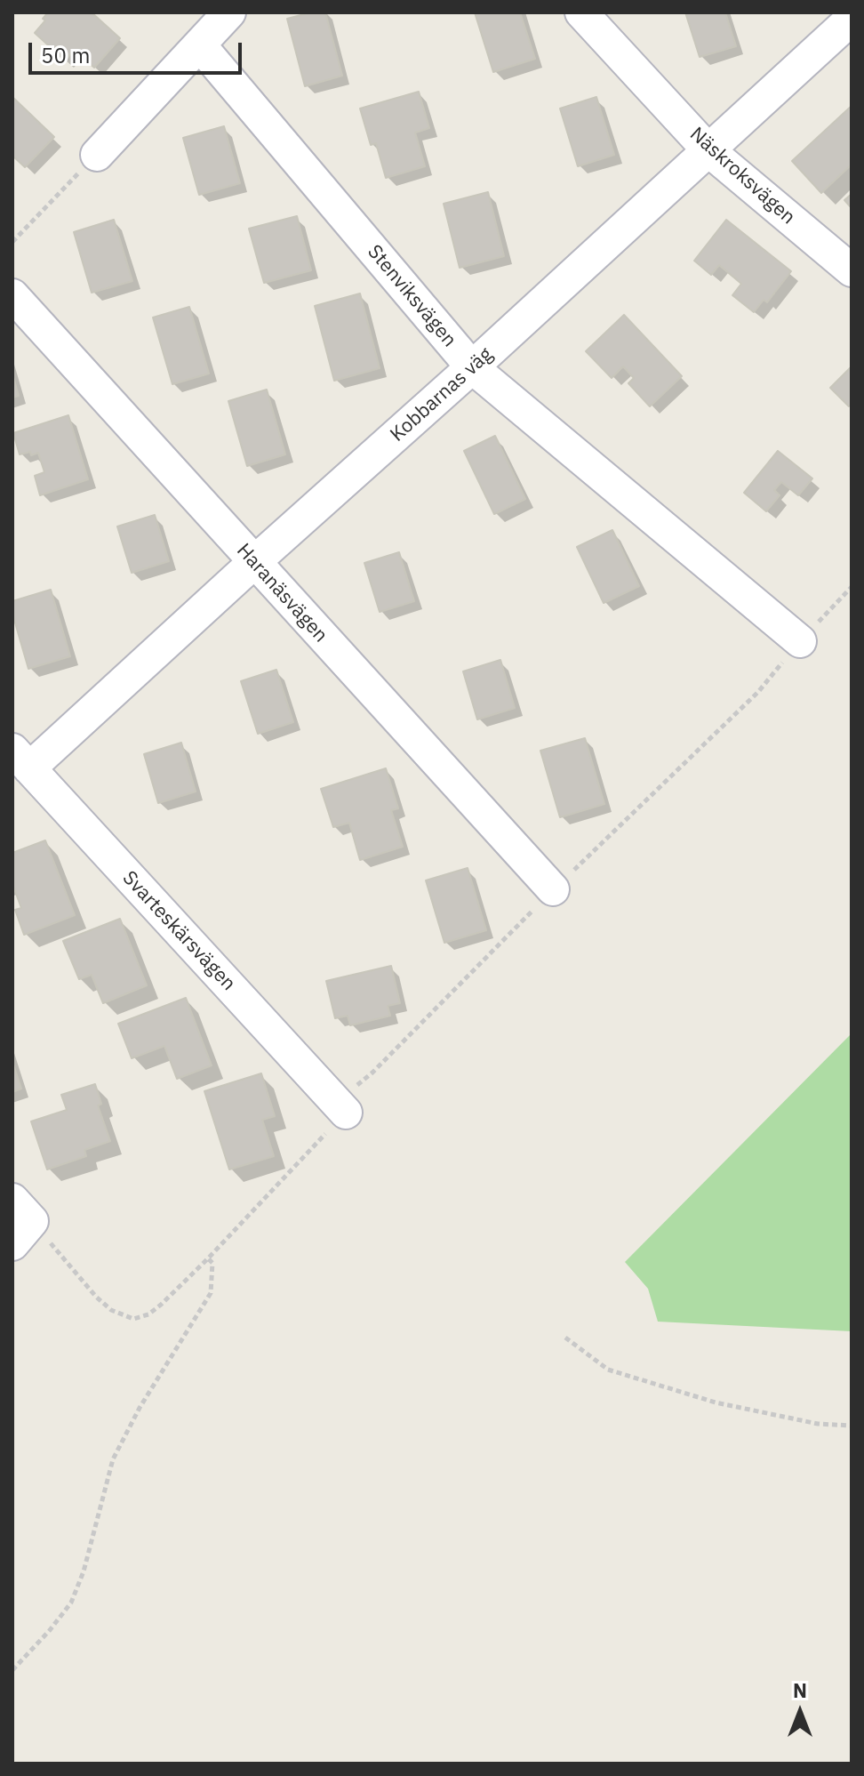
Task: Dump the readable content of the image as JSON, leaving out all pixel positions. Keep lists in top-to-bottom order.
{
  "streets": {
    "street": [
      "Näskroksvägen",
      "Stenviksvägen",
      "Kobbarnas väg",
      "Haranäsvägen",
      "Svarteskärsvägen"
    ]
  },
  "crossings": [
    ["Näskroksvägen", "Kobbarnas väg"],
    ["Stenviksvägen", "Kobbarnas väg"],
    ["Kobbarnas väg", "Haranäsvägen"],
    ["Kobbarnas väg", "Svarteskärsvägen"]
  ],
  "scale_bar": "50 m",
  "north": "top"
}
